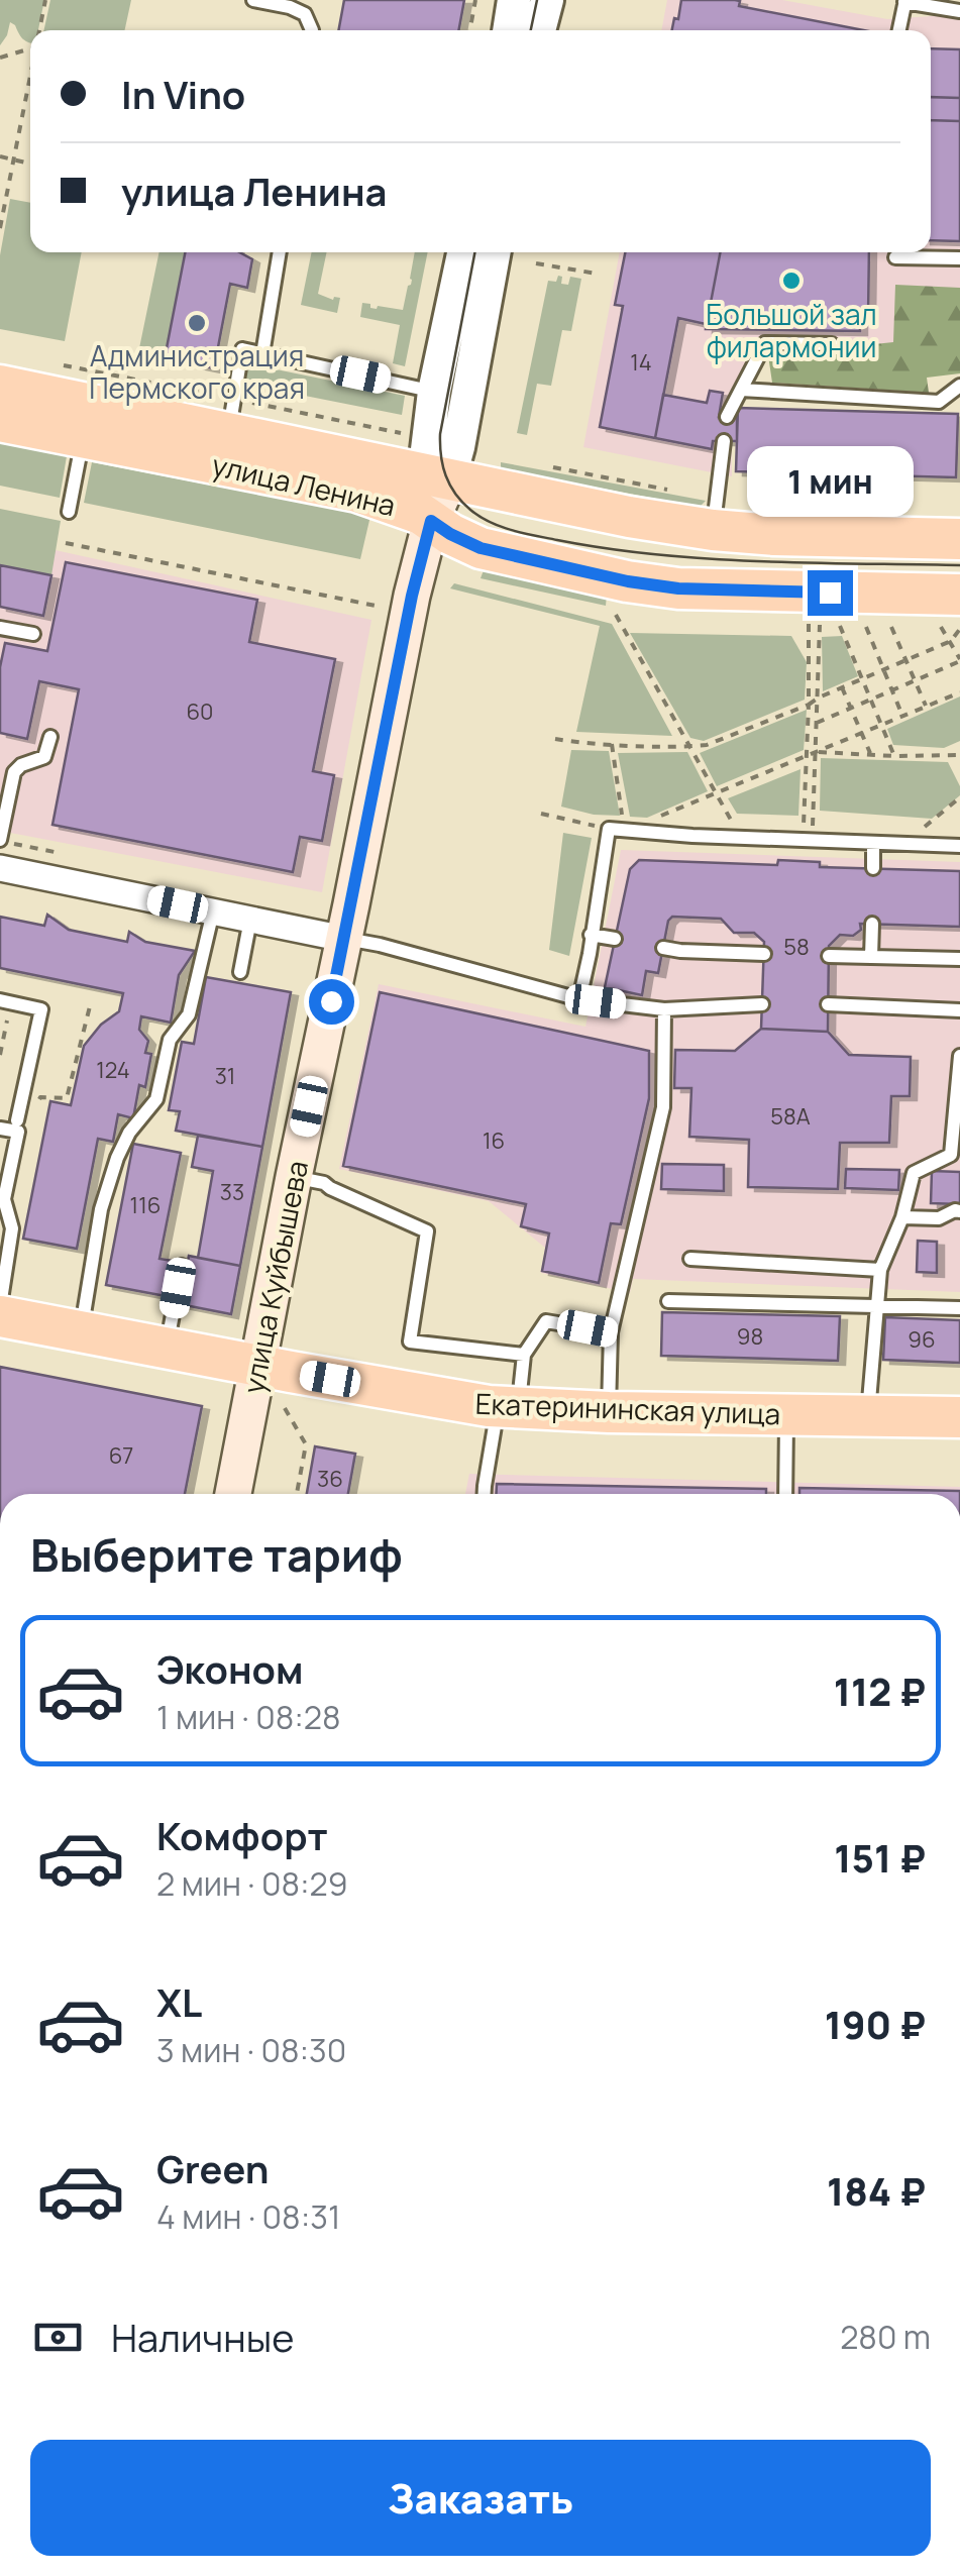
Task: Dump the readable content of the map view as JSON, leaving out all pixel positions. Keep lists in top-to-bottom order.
{
  "streets": {
    "main road": ["улица Ленина", "улица Куйбышева", "Екатерининская улица"]
  },
  "crossings": [
    ["улица Ленина", "улица Куйбышева"],
    ["улица Куйбышева", "Екатерининская улица"]
  ],
  "places": ["Большой зал филармонии", "Администрация Пермского края"],
  "house_numbers": [
    "14",
    "60",
    "58",
    "124",
    "31",
    "58А",
    "16",
    "33",
    "116",
    "98",
    "96",
    "67",
    "36"
  ],
  "page": {
    "banner": ["In Vino", "улица Ленина"],
    "bubble": "1 мин",
    "heading": "Выберите тариф",
    "list": [
      {
        "name": "Эконом",
        "note": "1 мин · 08:28",
        "value": "112 ₽"
      },
      {
        "name": "Комфорт",
        "note": "2 мин · 08:29",
        "value": "151 ₽"
      },
      {
        "name": "XL",
        "note": "3 мин · 08:30",
        "value": "190 ₽"
      },
      {
        "name": "Green",
        "note": "4 мин · 08:31",
        "value": "184 ₽"
      }
    ],
    "pay": ["Наличные", "280 m"],
    "buttons": "Заказать"
  }
}
